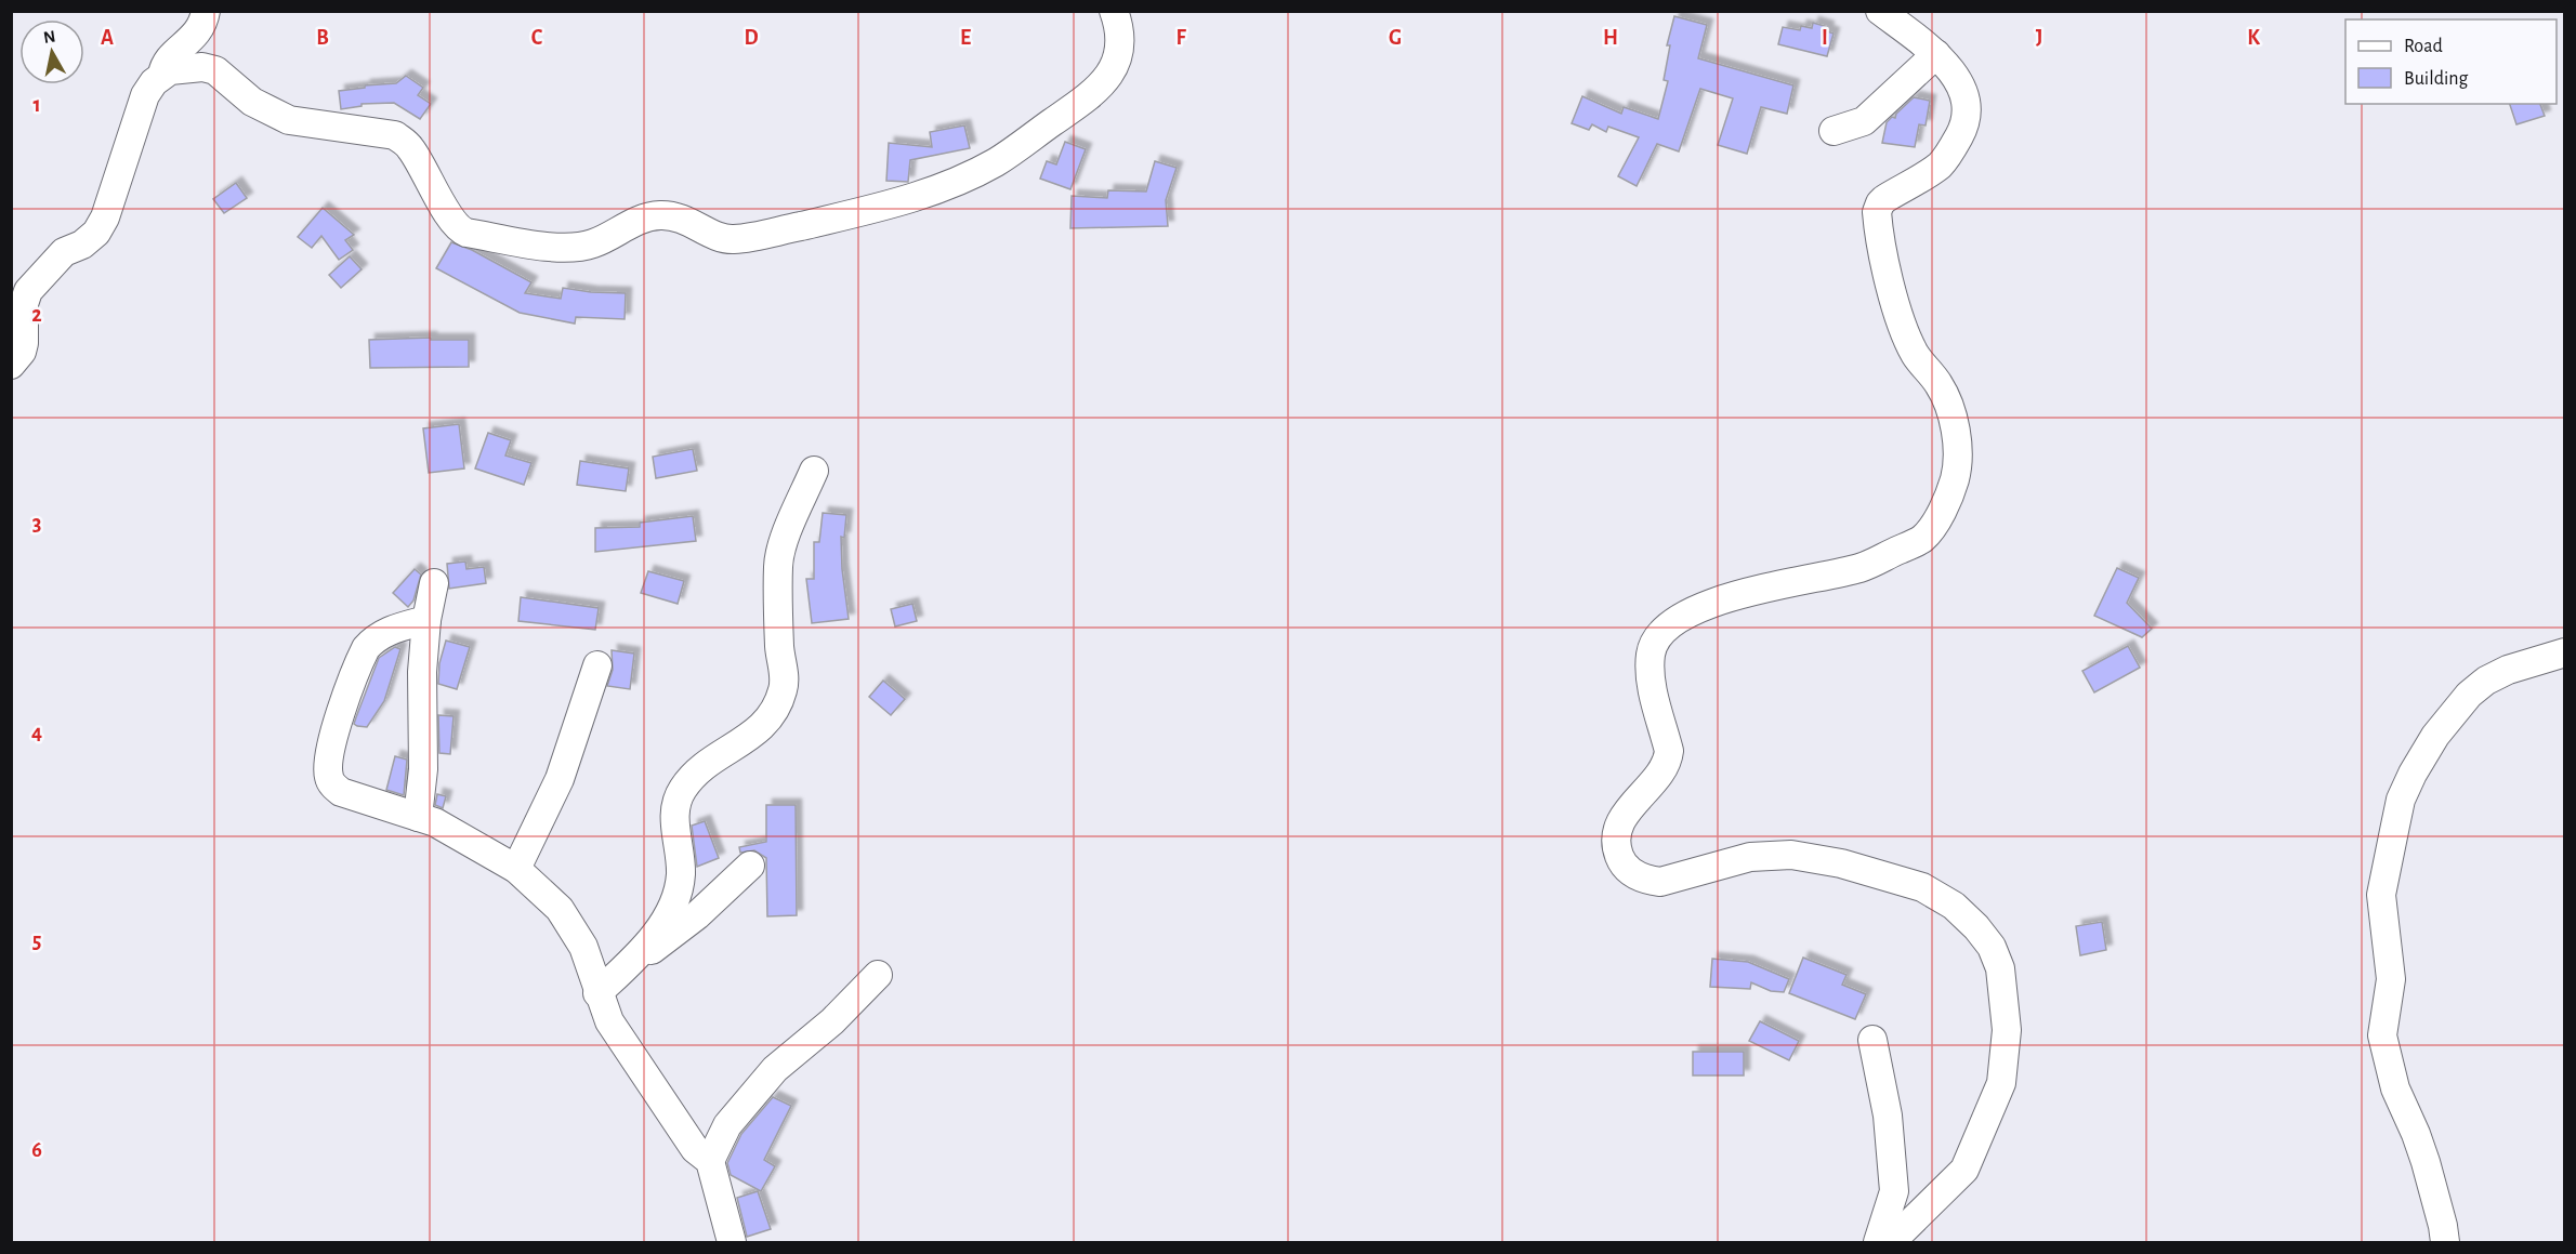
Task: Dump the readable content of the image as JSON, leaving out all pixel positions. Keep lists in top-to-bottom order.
{
  "legend": ["Road", "Building"],
  "north": "top",
  "grid": {
    "columns": [
      "A",
      "B",
      "C",
      "D",
      "E",
      "F",
      "G",
      "H",
      "I",
      "J",
      "K"
    ],
    "rows": [
      "1",
      "2",
      "3",
      "4",
      "5",
      "6"
    ]
  }
}
